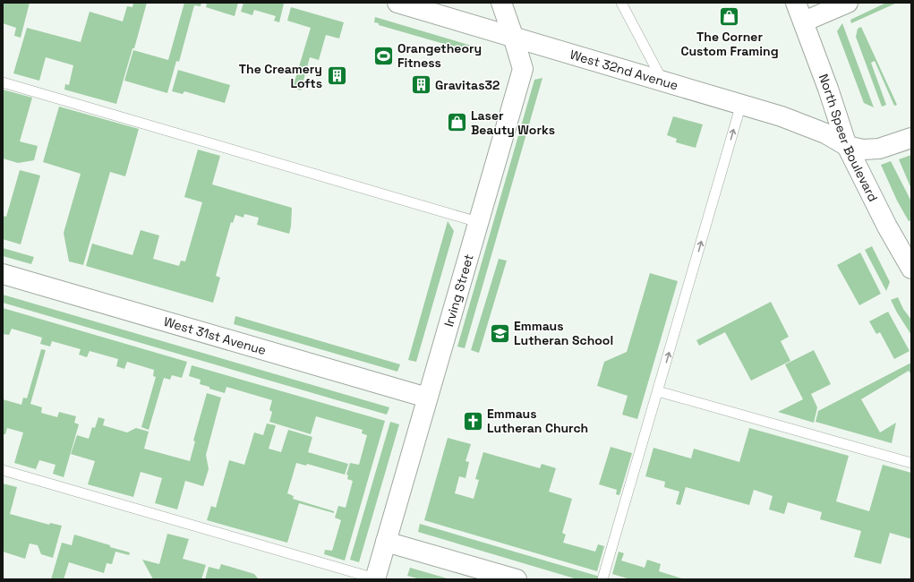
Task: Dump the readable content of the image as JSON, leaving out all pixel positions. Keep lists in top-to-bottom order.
{
  "streets": {
    "street": [
      "West 32nd Avenue",
      "North Speer Boulevard",
      "Irving Street",
      "West 31st Avenue"
    ]
  },
  "crossings": [
    ["West 32nd Avenue", "North Speer Boulevard"],
    ["West 32nd Avenue", "Irving Street"],
    ["Irving Street", "West 31st Avenue"]
  ],
  "places": {
    "shop": ["The Corner Custom Framing", "Laser Beauty Works"],
    "sports": ["Orangetheory Fitness"],
    "building": ["The Creamery Lofts", "Gravitas32"],
    "school or university": ["Emmaus Lutheran School"],
    "church": ["Emmaus Lutheran Church"]
  }
}
